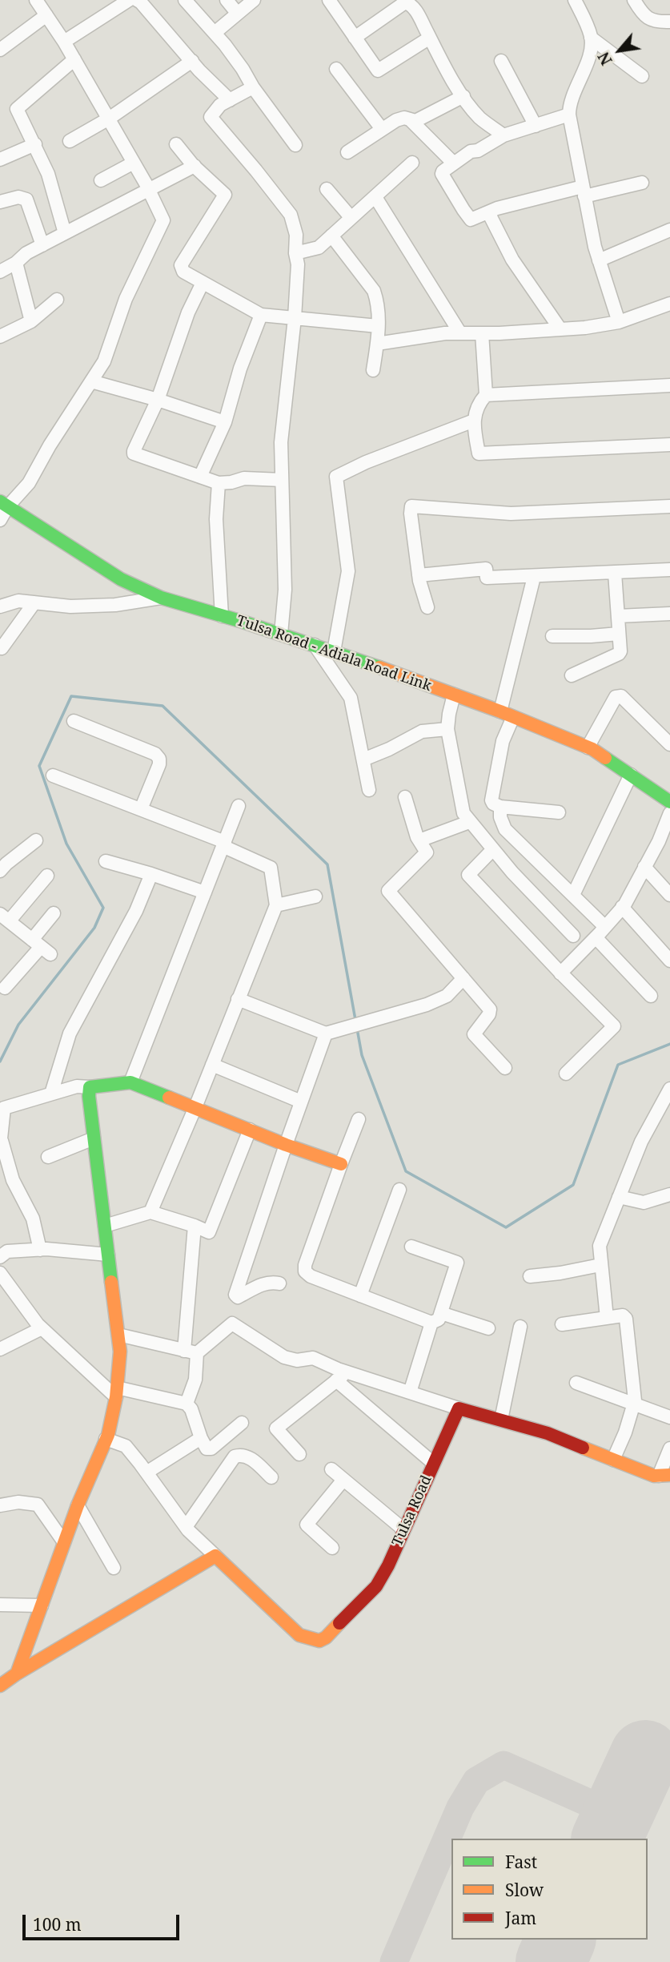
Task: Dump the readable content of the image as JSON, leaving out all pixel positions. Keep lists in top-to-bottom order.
{
  "streets": {
    "street": ["Tulsa Road - Adiala Road Link", "Tulsa Road"]
  },
  "legend": ["Fast", "Slow", "Jam"],
  "scale_bar": "100 m",
  "north": "bottom left"
}
